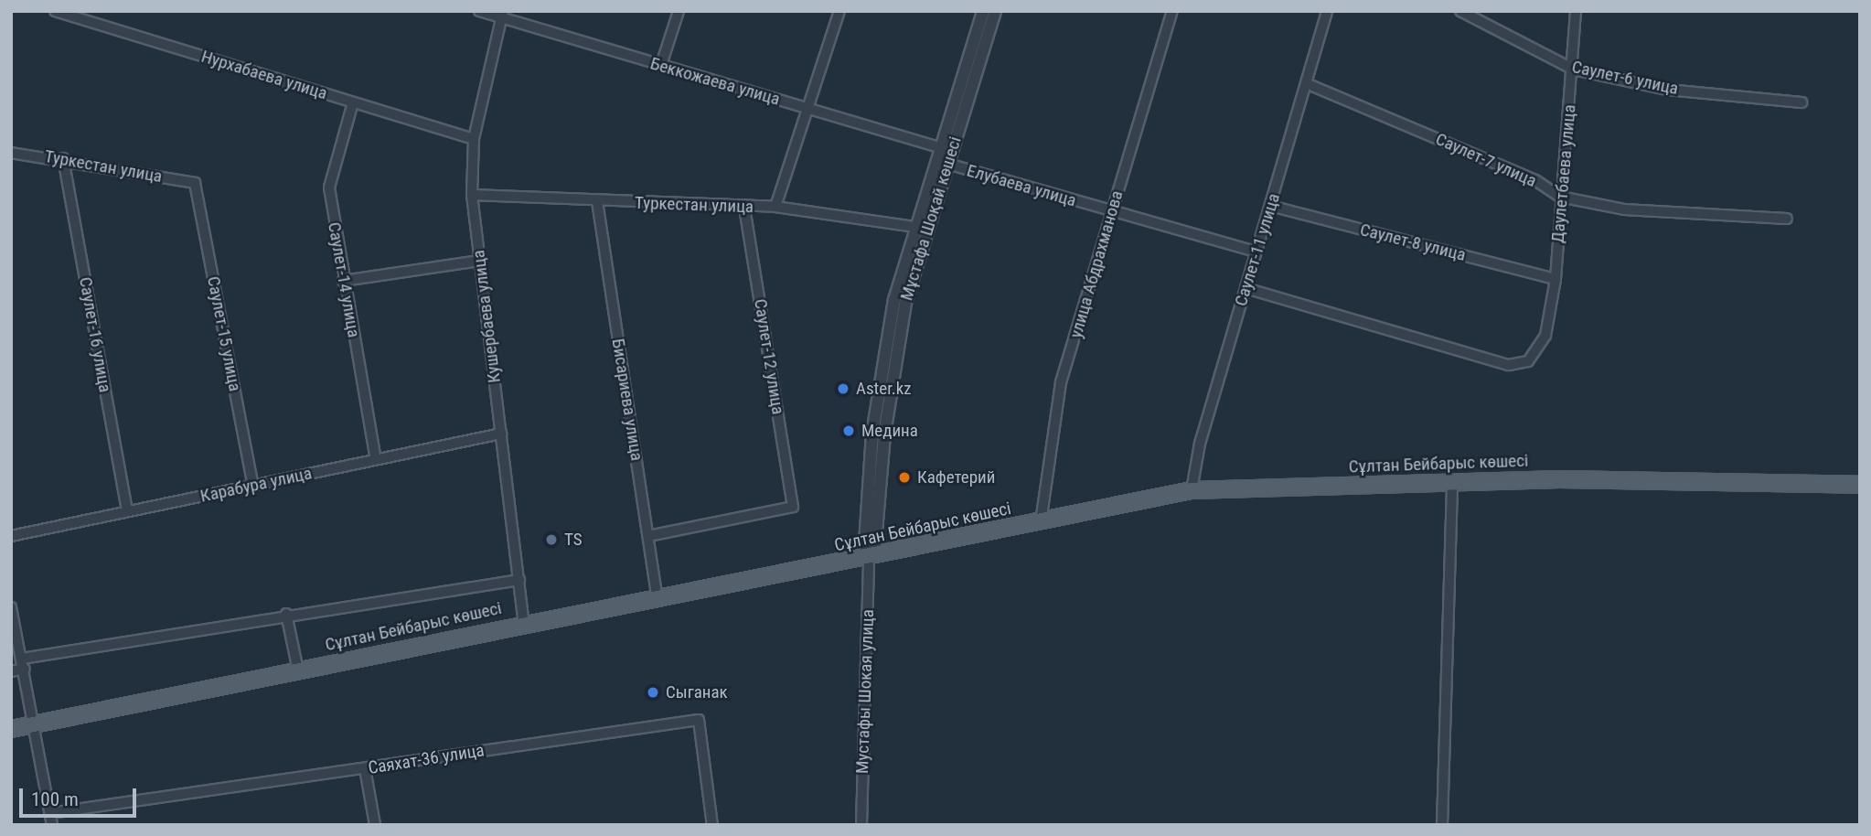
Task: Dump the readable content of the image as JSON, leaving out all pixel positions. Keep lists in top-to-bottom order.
{
  "streets": {
    "main road": ["Сұлтан Бейбарыс көшесі"],
    "street": [
      "Нурхабаева улица",
      "Саулет-6 улица",
      "Беккожаева улица",
      "Саулет-7 улица",
      "Туркестан улица",
      "Даулетбаева улица",
      "Елубаева улица",
      "Мұстафа Шоқай көшесі",
      "Саулет-8 улица",
      "Саулет-11 улица",
      "улица Абдрахманова",
      "Саулет-14 улица",
      "Кушербаева улица",
      "Саулет-15 улица",
      "Саулет-16 улица",
      "Саулет-12 улица",
      "Бисариева улица",
      "Карабура улица",
      "Мустафы Шокая улица",
      "Саяхат-36 улица"
    ]
  },
  "crossings": [
    ["Нурхабаева улица", "Саулет-14 улица"],
    ["Нурхабаева улица", "Кушербаева улица"],
    ["Саулет-6 улица", "Даулетбаева улица"],
    ["Беккожаева улица", "Мұстафа Шоқай көшесі"],
    ["Беккожаева улица", "Кушербаева улица"],
    ["Саулет-7 улица", "Даулетбаева улица"],
    ["Саулет-7 улица", "Саулет-11 улица"],
    ["Туркестан улица", "Мұстафа Шоқай көшесі"],
    ["Туркестан улица", "Кушербаева улица"],
    ["Туркестан улица", "Саулет-15 улица"],
    ["Туркестан улица", "Саулет-16 улица"],
    ["Туркестан улица", "Саулет-12 улица"],
    ["Туркестан улица", "Бисариева улица"],
    ["Даулетбаева улица", "Саулет-8 улица"],
    ["Даулетбаева улица", "Саулет-11 улица"],
    ["Елубаева улица", "Мұстафа Шоқай көшесі"],
    ["Елубаева улица", "Саулет-11 улица"],
    ["Елубаева улица", "улица Абдрахманова"],
    ["Мұстафа Шоқай көшесі", "Сұлтан Бейбарыс көшесі"],
    ["Мұстафа Шоқай көшесі", "Мустафы Шокая улица"],
    ["Саулет-8 улица", "Саулет-11 улица"],
    ["Саулет-11 улица", "Сұлтан Бейбарыс көшесі"],
    ["улица Абдрахманова", "Сұлтан Бейбарыс көшесі"],
    ["Саулет-14 улица", "Карабура улица"],
    ["Кушербаева улица", "Сұлтан Бейбарыс көшесі"],
    ["Кушербаева улица", "Карабура улица"],
    ["Саулет-15 улица", "Карабура улица"],
    ["Саулет-16 улица", "Карабура улица"],
    ["Саулет-12 улица", "Бисариева улица"],
    ["Бисариева улица", "Сұлтан Бейбарыс көшесі"],
    ["Сұлтан Бейбарыс көшесі", "Мустафы Шокая улица"]
  ],
  "places": [
    "Aster.kz",
    "Медина",
    "Кафетерий",
    "TS",
    "Сыганак"
  ],
  "scale_bar": "100 m"
}
